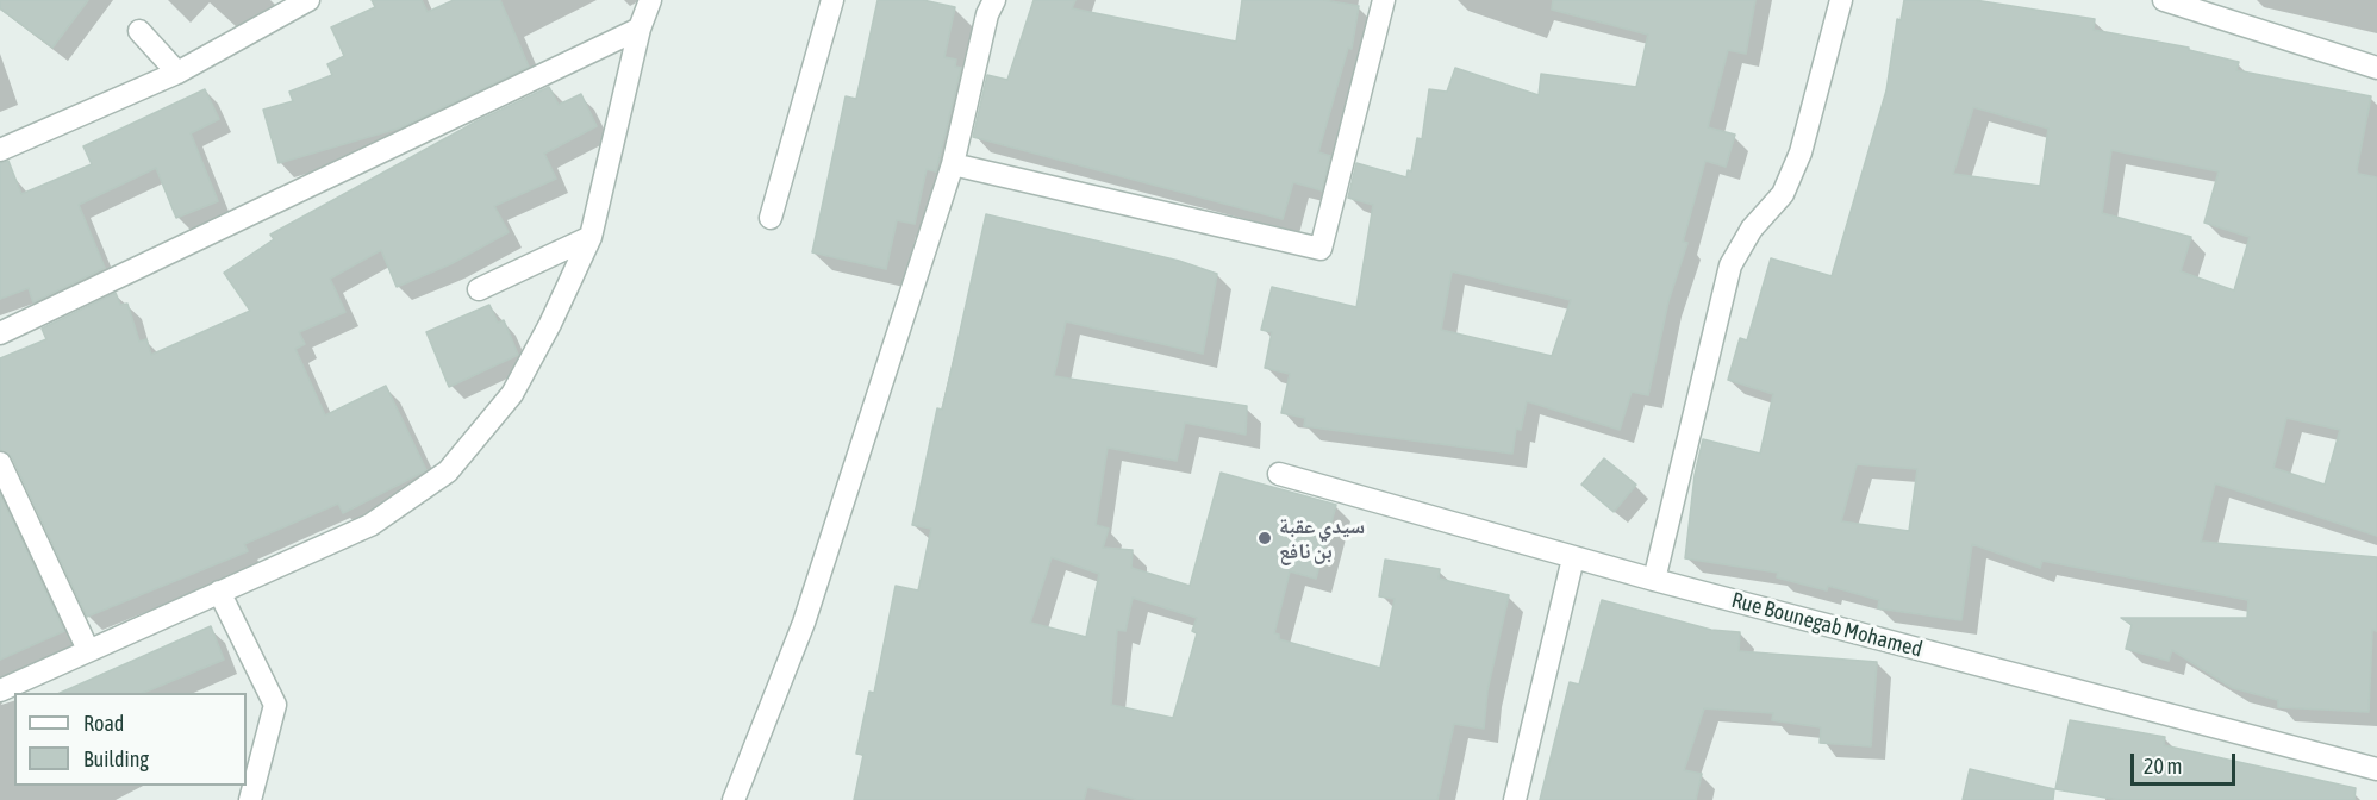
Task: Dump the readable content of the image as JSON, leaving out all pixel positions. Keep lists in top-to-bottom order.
{
  "streets": {
    "street": ["Rue Bounegab Mohamed"]
  },
  "places": ["سيدي عقبة بن نافع"],
  "legend": ["Road", "Building"],
  "scale_bar": "20 m"
}
